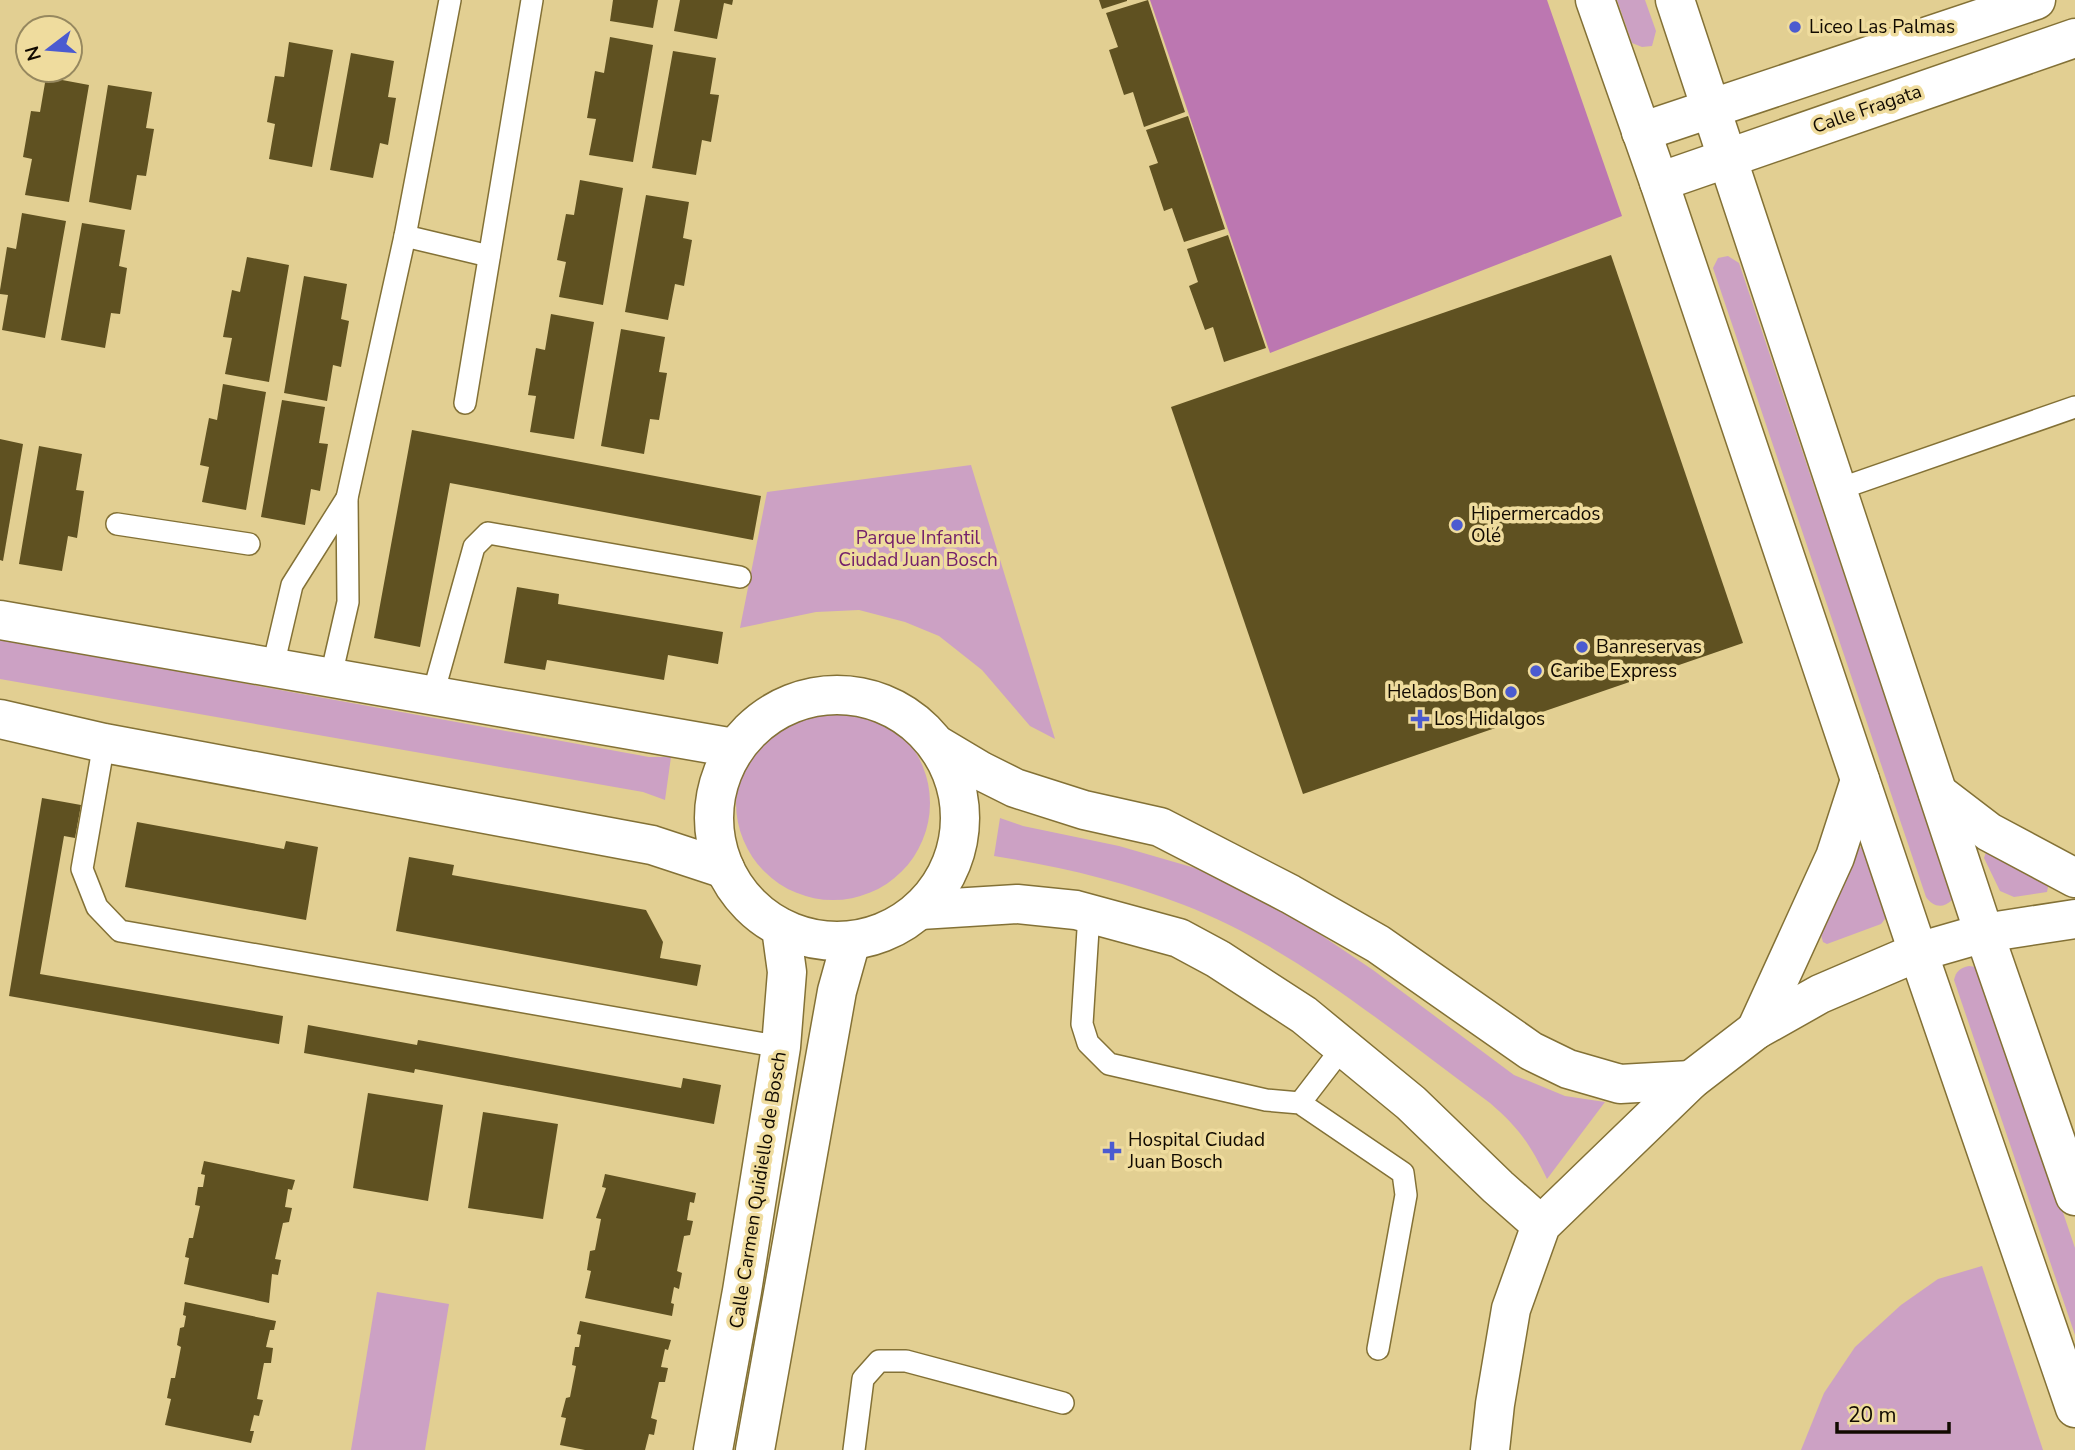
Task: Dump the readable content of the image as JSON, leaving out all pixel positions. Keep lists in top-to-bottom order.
{
  "streets": {
    "street": ["Calle Fragata", "Calle Carmen Quidiello de Bosch"]
  },
  "parks": ["Parque Infantil Ciudad Juan Bosch"],
  "places": {
    "other": [
      "Liceo Las Palmas",
      "Hipermercados Olé",
      "Banreservas",
      "Caribe Express",
      "Helados Bon"
    ],
    "health": ["Los Hidalgos", "Hospital Ciudad Juan Bosch"]
  },
  "scale_bar": "20 m",
  "north": "left"
}
